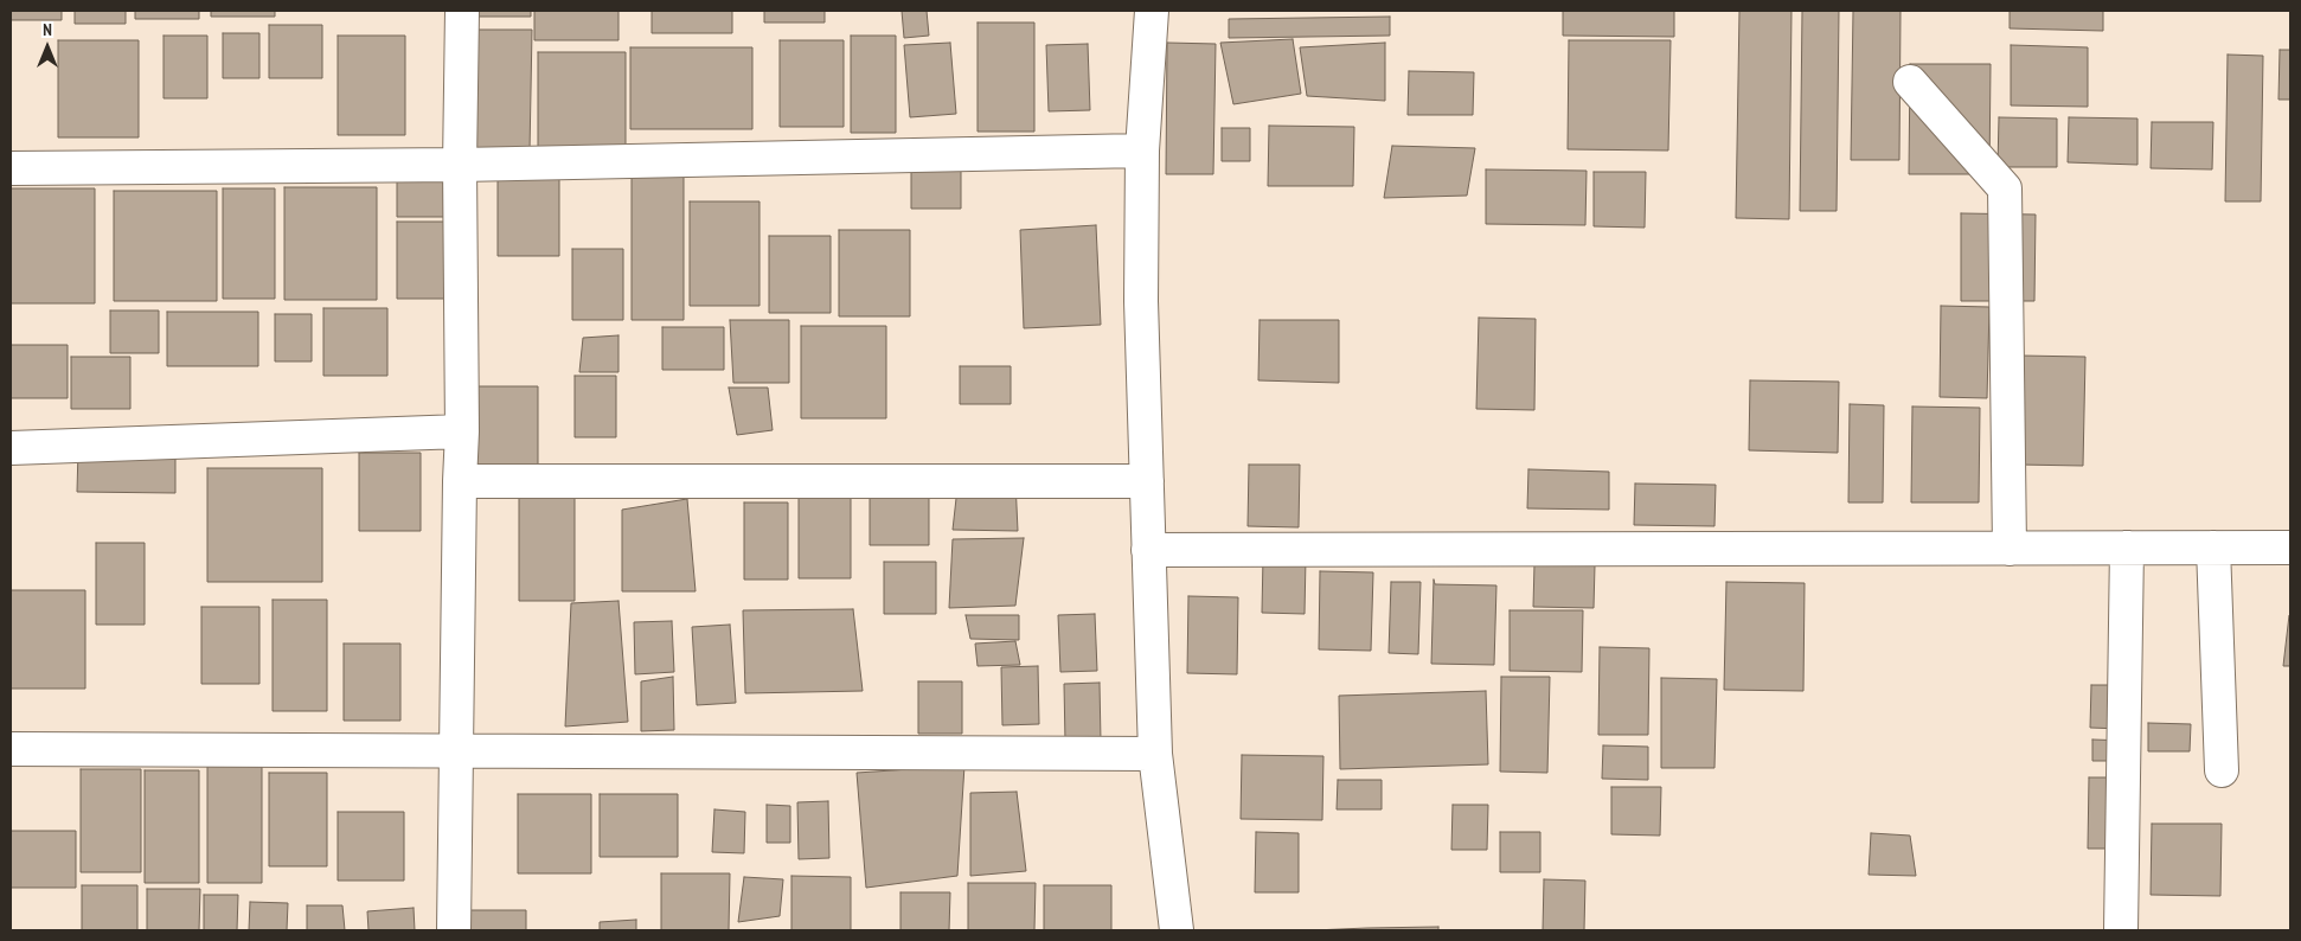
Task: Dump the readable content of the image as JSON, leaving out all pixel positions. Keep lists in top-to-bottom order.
{
  "north": "top"
}
